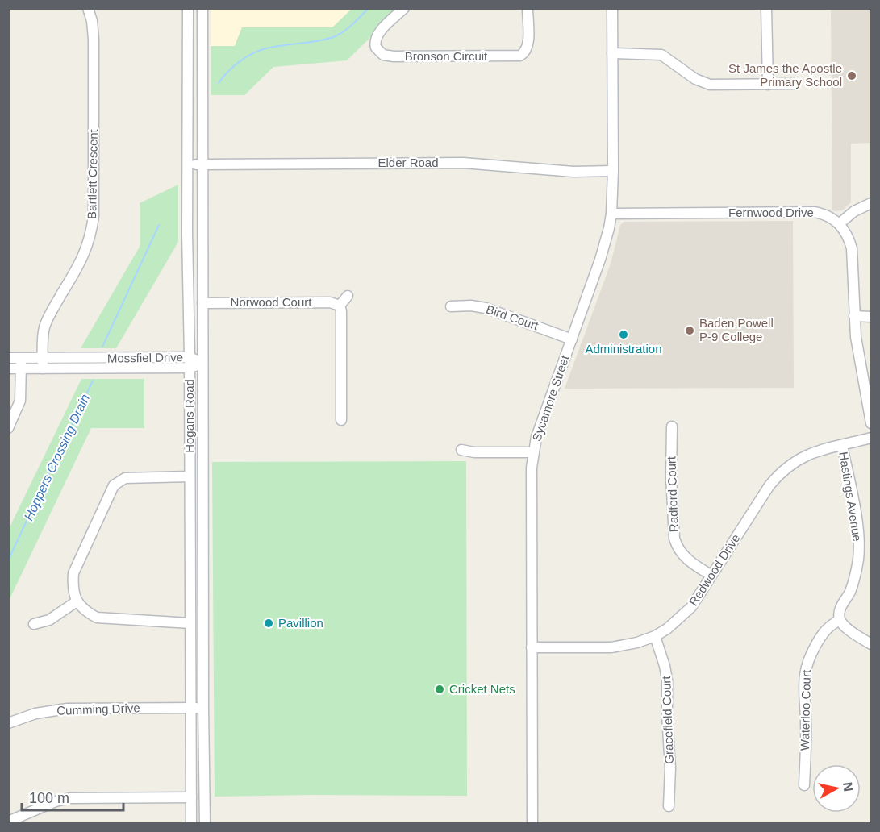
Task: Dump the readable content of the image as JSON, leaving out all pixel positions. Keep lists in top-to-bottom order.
{
  "streets": {
    "street": [
      "Bronson Circuit",
      "Elder Road",
      "Bartlett Crescent",
      "Fernwood Drive",
      "Norwood Court",
      "Bird Court",
      "Mossfiel Drive",
      "Sycamore Street",
      "Hogans Road",
      "Radford Court",
      "Hastings Avenue",
      "Redwood Drive",
      "Cumming Drive",
      "Waterloo Court",
      "Gracefield Court"
    ]
  },
  "crossings": [
    ["Elder Road", "Sycamore Street"],
    ["Elder Road", "Hogans Road"],
    ["Bartlett Crescent", "Mossfiel Drive"],
    ["Fernwood Drive", "Sycamore Street"],
    ["Norwood Court", "Hogans Road"],
    ["Bird Court", "Sycamore Street"],
    ["Mossfiel Drive", "Hogans Road"],
    ["Sycamore Street", "Redwood Drive"],
    ["Hogans Road", "Cumming Drive"],
    ["Radford Court", "Redwood Drive"],
    ["Hastings Avenue", "Redwood Drive"],
    ["Hastings Avenue", "Waterloo Court"],
    ["Redwood Drive", "Gracefield Court"]
  ],
  "water": ["Hoppers Crossing Drain"],
  "places": [
    "St James the Apostle Primary School",
    "Baden Powell P-9 College",
    "Administration",
    "Pavillion",
    "Cricket Nets"
  ],
  "scale_bar": "100 m",
  "north": "right"
}
